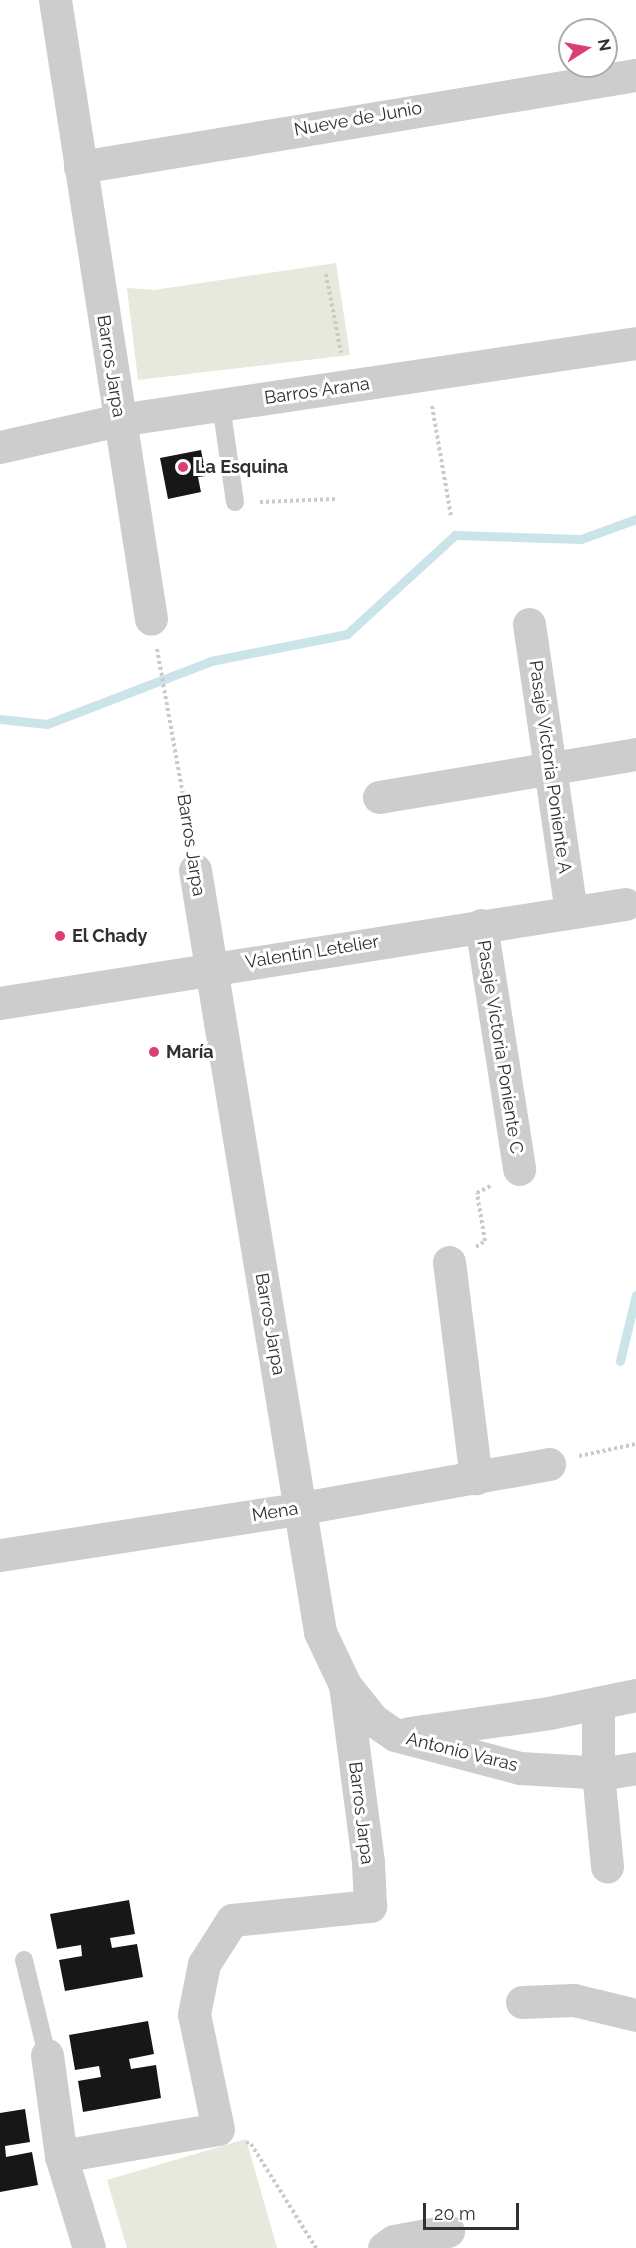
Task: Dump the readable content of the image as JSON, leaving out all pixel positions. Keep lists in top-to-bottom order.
{
  "streets": {
    "street": [
      "Nueve de Junio",
      "Barros Jarpa",
      "Barros Arana",
      "Pasaje Victoria Poniente A",
      "Valentín Letelier",
      "Pasaje Victoria Poniente C",
      "Mena",
      "Antonio Varas"
    ]
  },
  "crossings": [
    ["Nueve de Junio", "Barros Jarpa"],
    ["Barros Jarpa", "Barros Arana"],
    ["Barros Jarpa", "Valentín Letelier"],
    ["Barros Jarpa", "Mena"],
    ["Barros Jarpa", "Antonio Varas"],
    ["Pasaje Victoria Poniente A", "Valentín Letelier"],
    ["Valentín Letelier", "Pasaje Victoria Poniente C"]
  ],
  "places": ["La Esquina", "El Chady", "María"],
  "scale_bar": "20 m",
  "north": "right"
}
